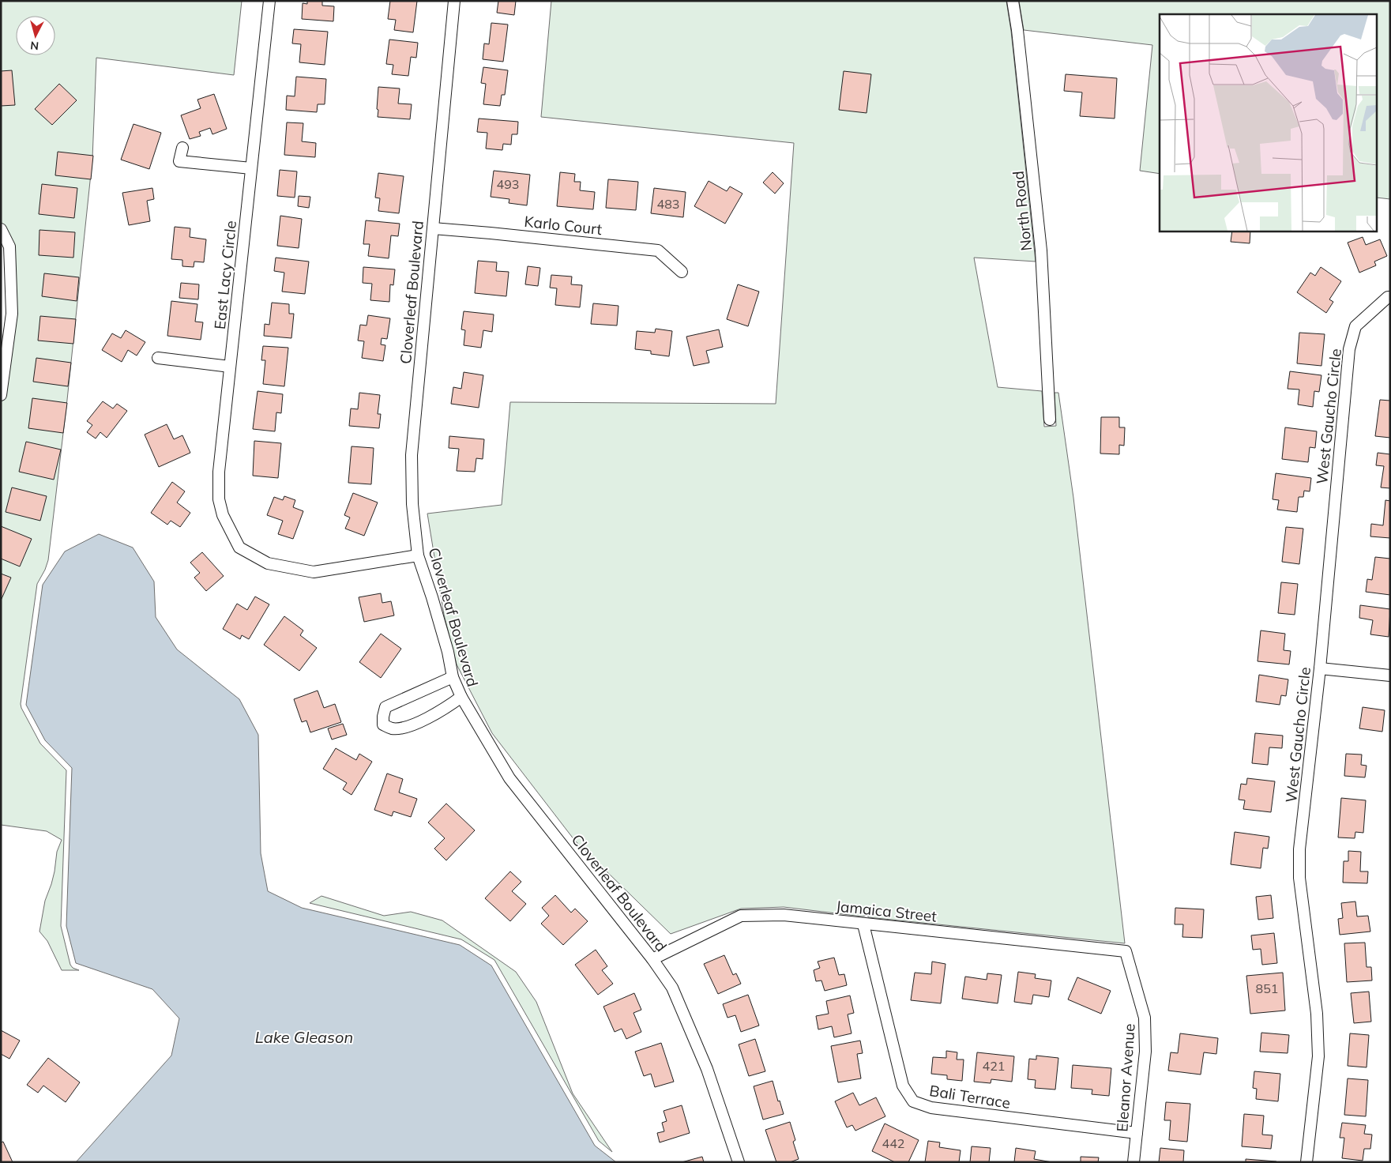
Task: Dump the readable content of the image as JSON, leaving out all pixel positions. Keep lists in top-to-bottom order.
{
  "streets": {
    "street": [
      "North Road",
      "Karlo Court",
      "East Lacy Circle",
      "Cloverleaf Boulevard",
      "West Gaucho Circle",
      "Jamaica Street",
      "Eleanor Avenue",
      "Bali Terrace"
    ]
  },
  "crossings": [
    ["Karlo Court", "Cloverleaf Boulevard"],
    ["East Lacy Circle", "Cloverleaf Boulevard"],
    ["Cloverleaf Boulevard", "Jamaica Street"],
    ["Jamaica Street", "Eleanor Avenue"],
    ["Jamaica Street", "Bali Terrace"],
    ["Eleanor Avenue", "Bali Terrace"]
  ],
  "water": ["Lake Gleason"],
  "house_numbers": [
    "493",
    "483",
    "851",
    "421",
    "442"
  ],
  "north": "bottom"
}
